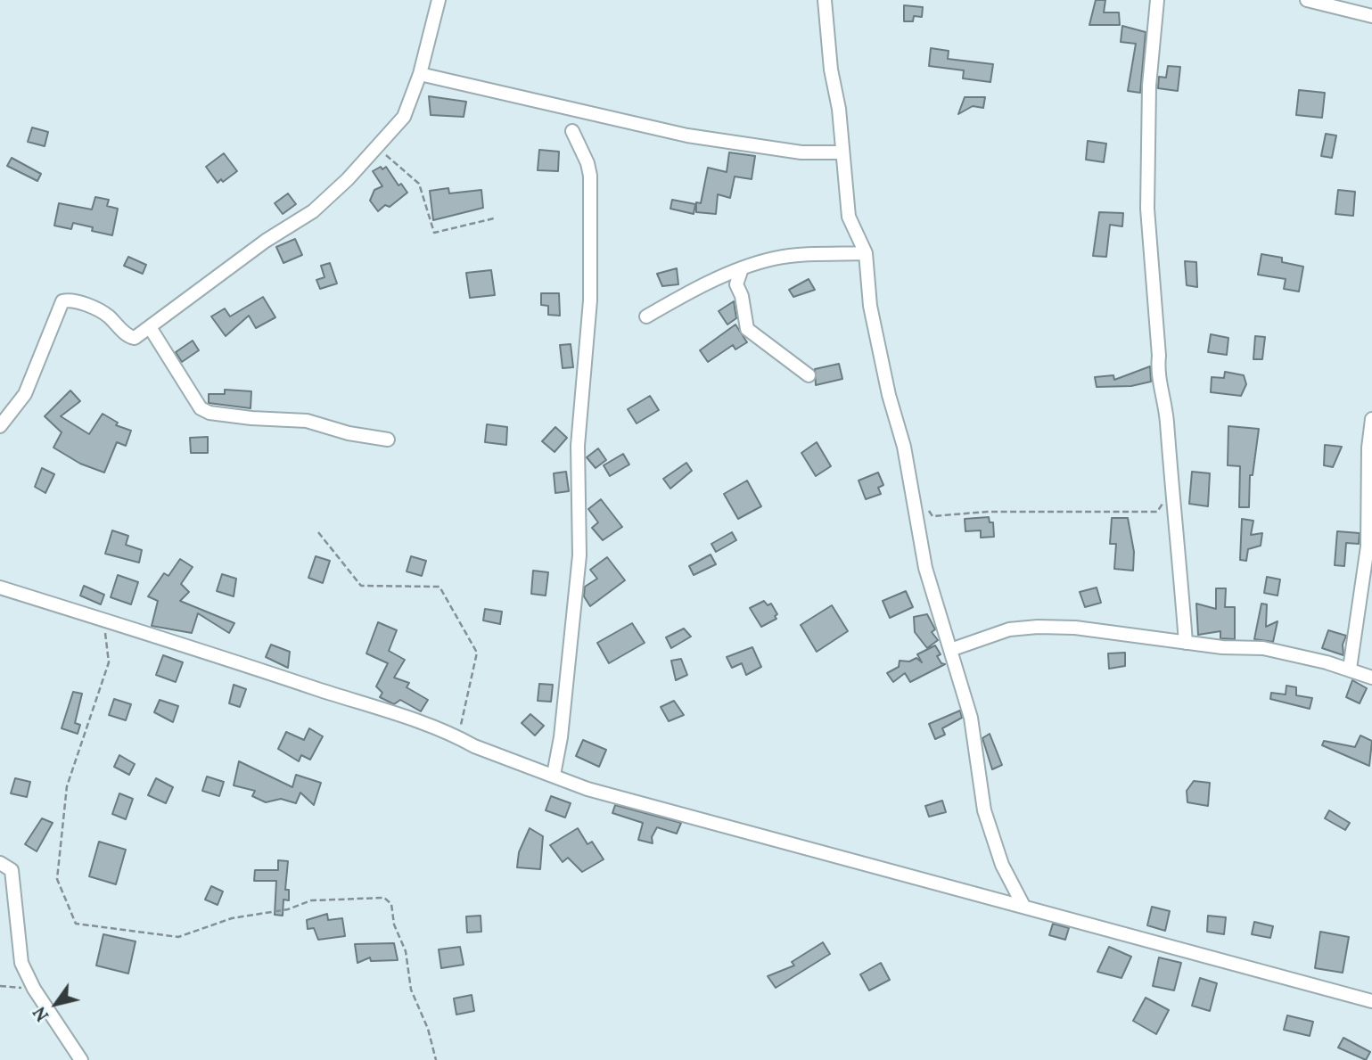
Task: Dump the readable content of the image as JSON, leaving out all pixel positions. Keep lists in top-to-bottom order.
{
  "north": "bottom left"
}
